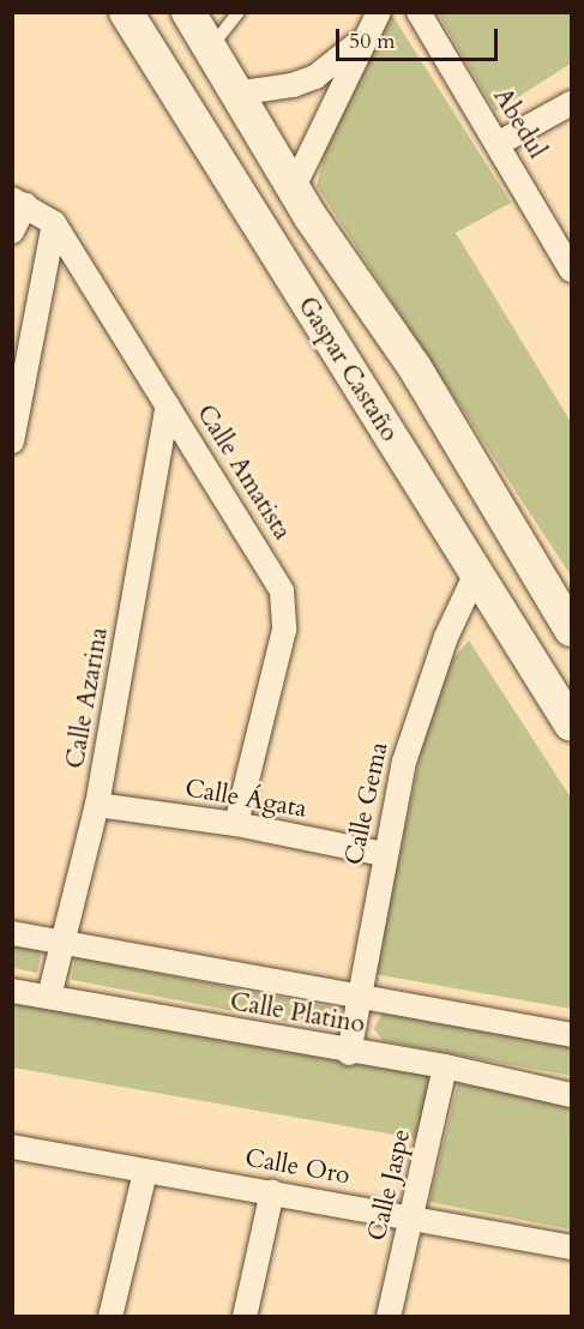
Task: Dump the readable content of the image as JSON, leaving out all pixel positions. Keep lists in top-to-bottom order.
{
  "streets": {
    "main road": ["Gaspar Castaño"],
    "street": [
      "Abedul",
      "Calle Amatista",
      "Calle Azarina",
      "Calle Ágata",
      "Calle Gema",
      "Calle Platino",
      "Calle Oro",
      "Calle Jaspe"
    ]
  },
  "crossings": [
    ["Gaspar Castaño", "Calle Gema"],
    ["Calle Amatista", "Calle Azarina"],
    ["Calle Amatista", "Calle Ágata"],
    ["Calle Azarina", "Calle Ágata"],
    ["Calle Azarina", "Calle Platino"],
    ["Calle Ágata", "Calle Gema"],
    ["Calle Gema", "Calle Platino"],
    ["Calle Platino", "Calle Jaspe"],
    ["Calle Oro", "Calle Jaspe"]
  ],
  "scale_bar": "50 m"
}
